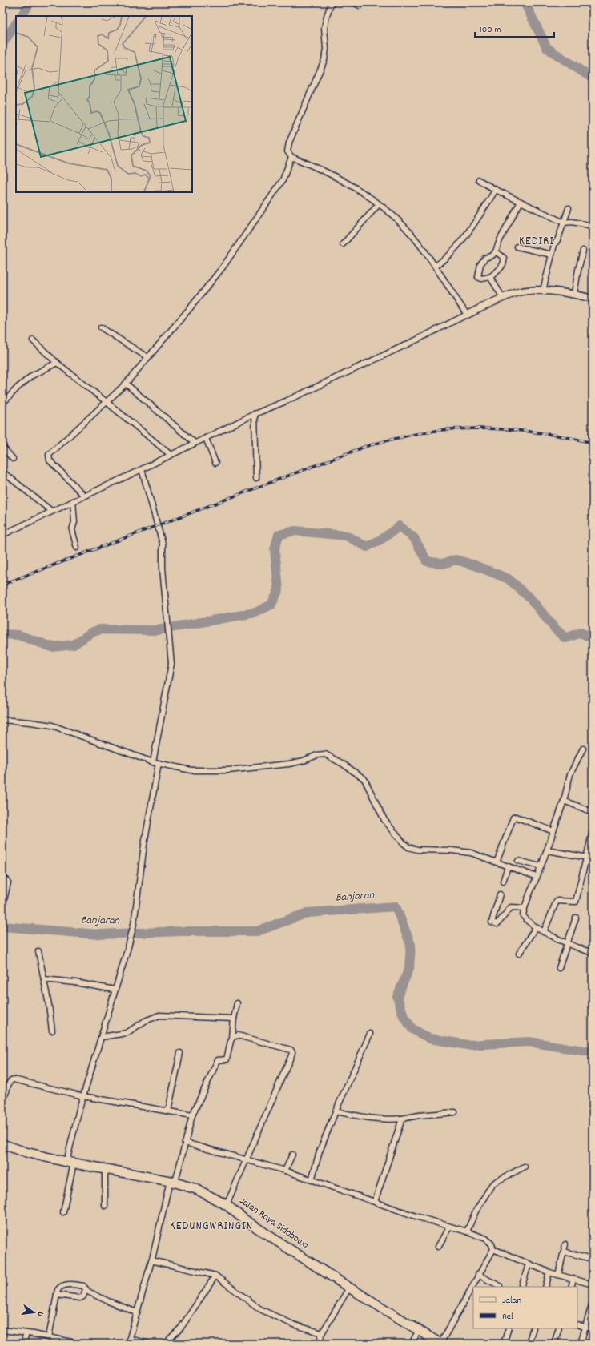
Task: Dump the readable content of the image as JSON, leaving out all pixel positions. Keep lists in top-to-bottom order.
{
  "streets": {
    "highway": ["Jalan Raya Sidabowa"]
  },
  "districts": ["KEDIRI", "KEDUNGWRINGIN"],
  "water": ["Banjaran"],
  "legend": ["Jalan", "Rel"],
  "scale_bar": "100 m",
  "north": "right"
}
